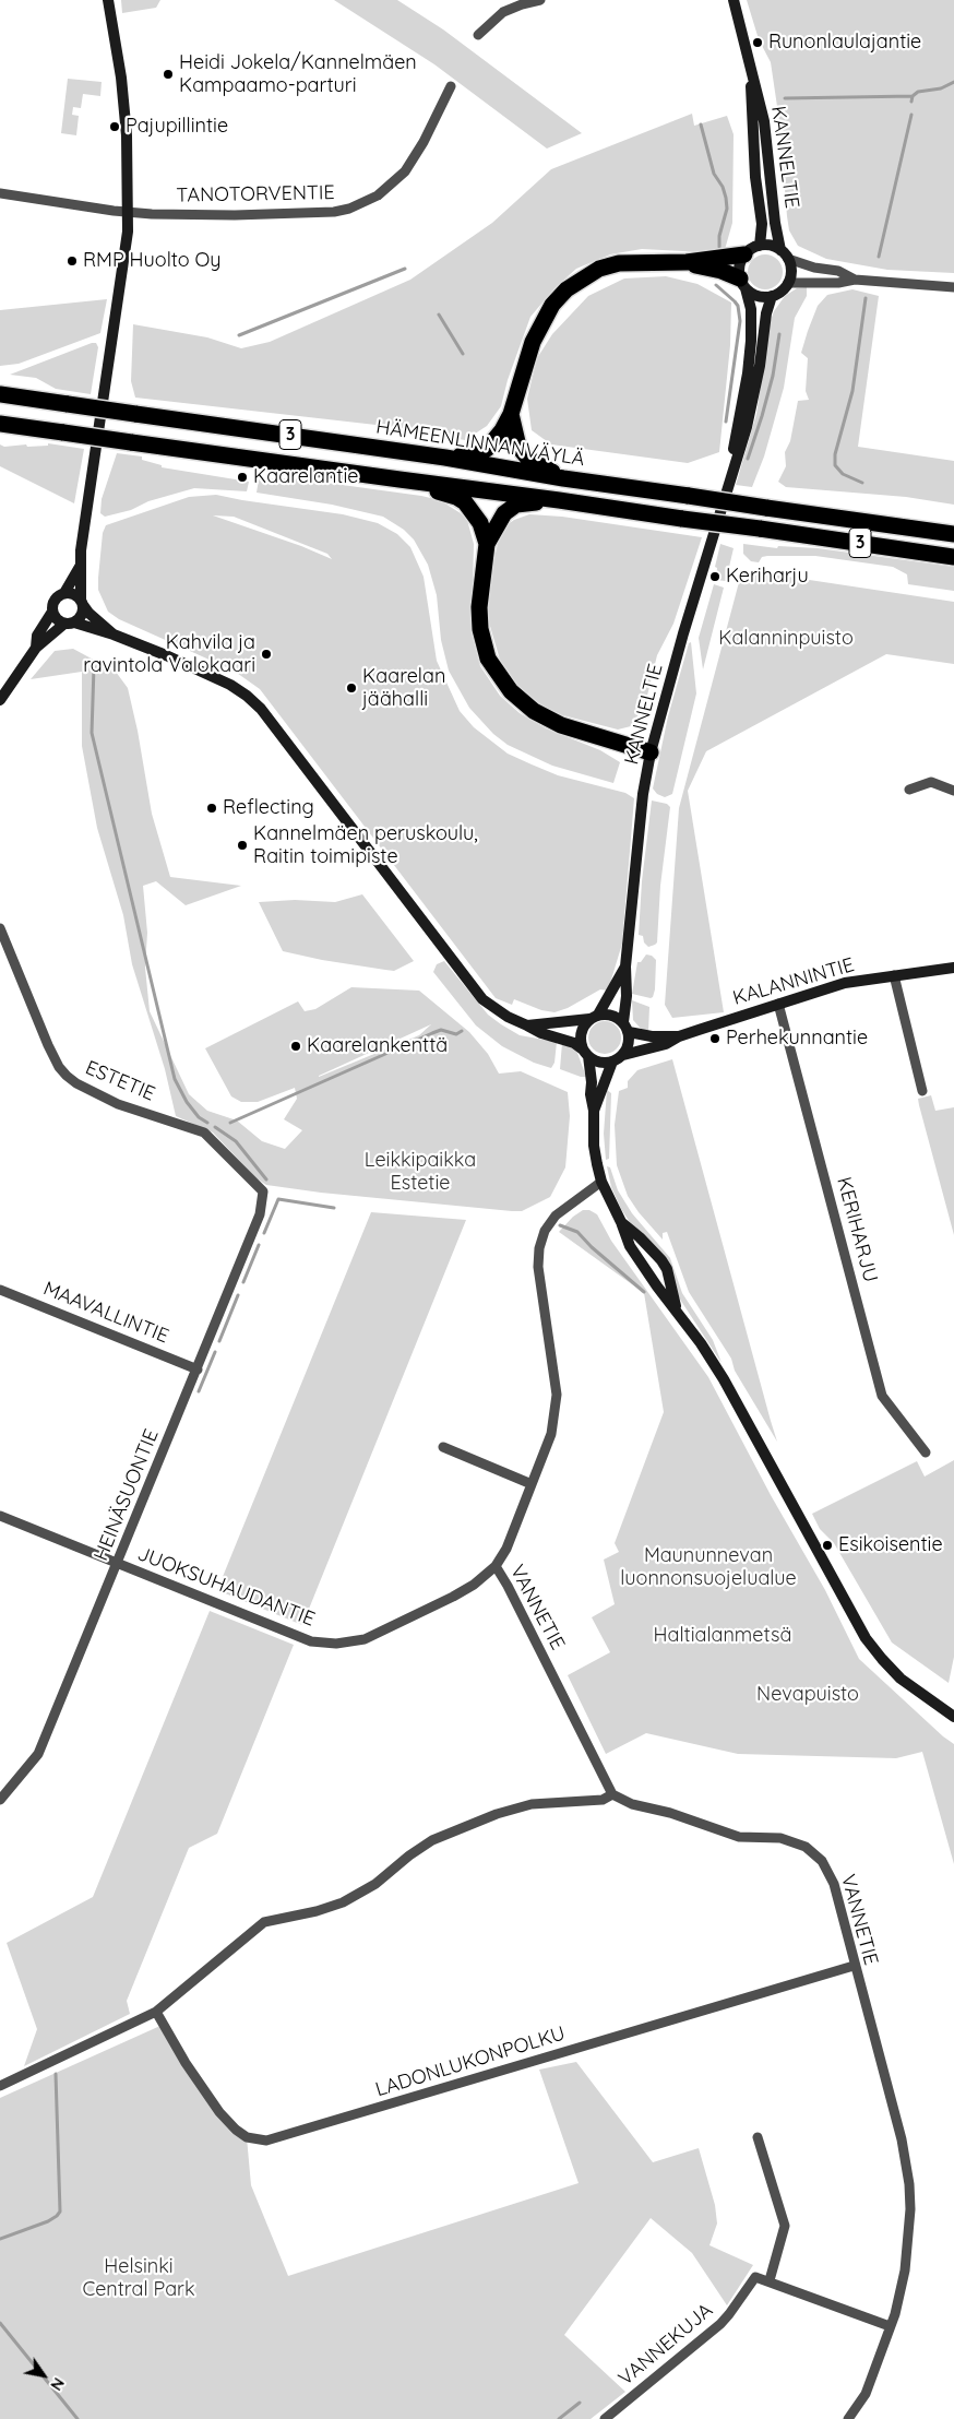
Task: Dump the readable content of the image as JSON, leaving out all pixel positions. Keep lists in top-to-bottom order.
{
  "streets": {
    "highway": ["3", "HÄMEENLINNANVÄYLÄ"],
    "main road": ["KANNELTIE", "KALANNINTIE"],
    "street": [
      "TANOTORVENTIE",
      "ESTETIE",
      "KERIHARJU",
      "MAAVALLINTIE",
      "HEINÄSUONTIE",
      "JUOKSUHAUDANTIE",
      "VANNETIE",
      "LADONLUKONPOLKU",
      "VANNEKUJA"
    ]
  },
  "crossings": [
    ["KANNELTIE", "KALANNINTIE"],
    ["KALANNINTIE", "KERIHARJU"],
    ["ESTETIE", "HEINÄSUONTIE"],
    ["MAAVALLINTIE", "HEINÄSUONTIE"],
    ["HEINÄSUONTIE", "JUOKSUHAUDANTIE"],
    ["JUOKSUHAUDANTIE", "VANNETIE"],
    ["VANNETIE", "LADONLUKONPOLKU"]
  ],
  "parks": [
    "Kalanninpuisto",
    "Leikkipaikka Estetie",
    "Maununnevan luonnonsuojelualue",
    "Haltialanmetsä",
    "Nevapuisto",
    "Helsinki Central Park"
  ],
  "places": [
    "Runonlaulajantie",
    "Heidi Jokela/Kannelmäen Kampaamo-parturi",
    "Pajupillintie",
    "RMP Huolto Oy",
    "Kaarelantie",
    "Keriharju",
    "Kahvila ja ravintola Valokaari",
    "Kaarelan jäähalli",
    "Reflecting",
    "Kannelmäen peruskoulu, Raitin toimipiste",
    "Perhekunnantie",
    "Kaarelankenttä",
    "Esikoisentie"
  ],
  "north": "bottom right"
}
